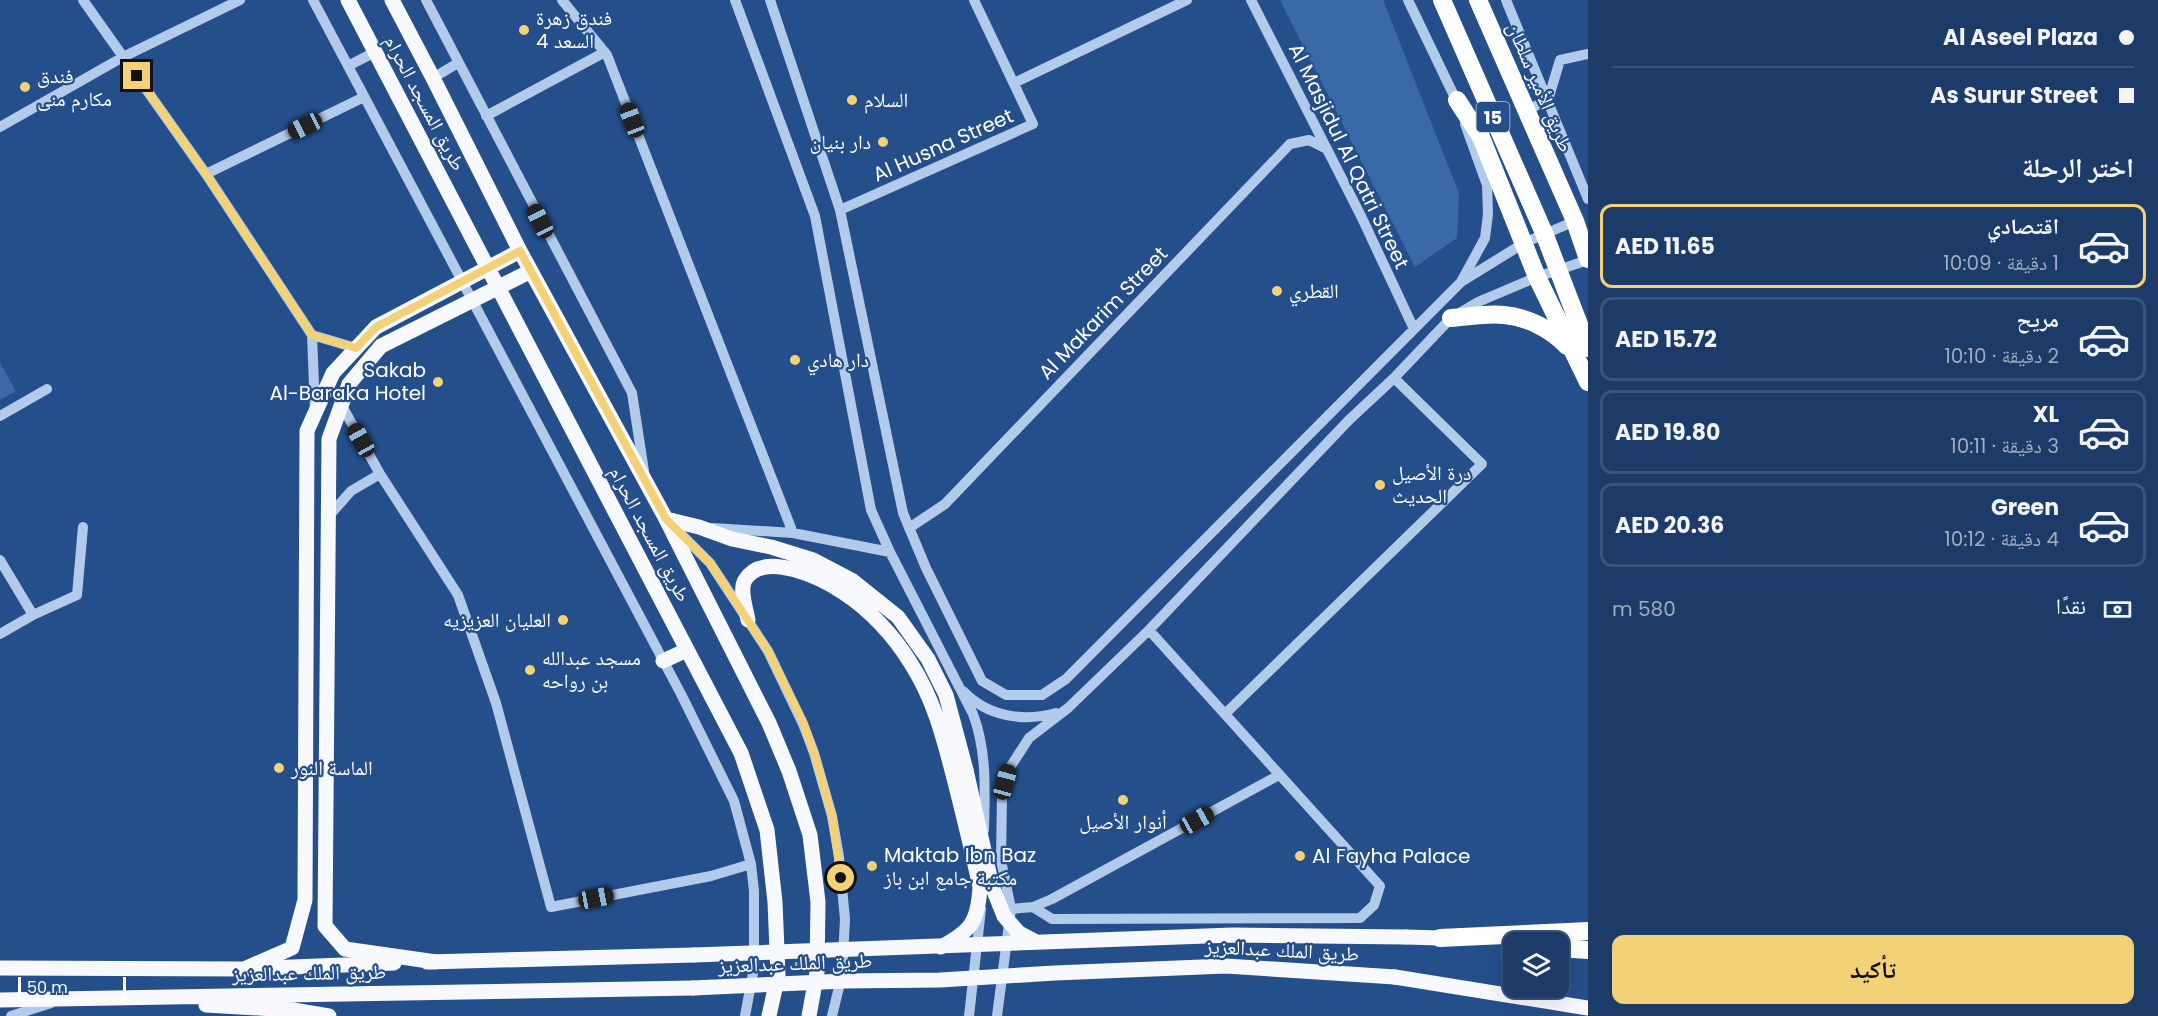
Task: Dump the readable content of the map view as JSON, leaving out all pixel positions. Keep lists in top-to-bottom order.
{
  "streets": {
    "highway": ["طريق الأمير سلطان", "15"],
    "main road": ["طريق المسجد الحرام", "طريق الملك عبدالعزيز"],
    "street": ["Al Husna Street", "Al Masjidul Al Qatri Street", "Al Makarim Street"]
  },
  "crossings": [
    ["Al Masjidul Al Qatri Street", "Al Makarim Street"]
  ],
  "places": [
    "فندق زهرة السعد 4",
    "فندق مكارم منى",
    "السلام",
    "دار بنيان",
    "القطري",
    "دار هادي",
    "Sakab Al-Baraka Hotel",
    "درة الأصيل الحديث",
    "العليان العزيزيه",
    "مسجد عبدالله بن رواحه",
    "الماسة النور",
    "أنوار الأصيل",
    "Al Fayha Palace",
    "Maktab Ibn Baz مكتبة جامع ابن باز"
  ],
  "scale_bar": "50 m",
  "page": {
    "banner": ["Al Aseel Plaza", "As Surur Street"],
    "heading": "اختر الرحلة",
    "list": [
      {
        "name": "اقتصادي",
        "note": "1 دقيقة · 10:09",
        "value": "AED 11.65"
      },
      {
        "name": "مريح",
        "note": "2 دقيقة · 10:10",
        "value": "AED 15.72"
      },
      {
        "name": "XL",
        "note": "3 دقيقة · 10:11",
        "value": "AED 19.80"
      },
      {
        "name": "Green",
        "note": "4 دقيقة · 10:12",
        "value": "AED 20.36"
      }
    ],
    "pay": ["نقدًا", "580 m"],
    "buttons": "تأكيد",
    "scale": "50 m"
  }
}
